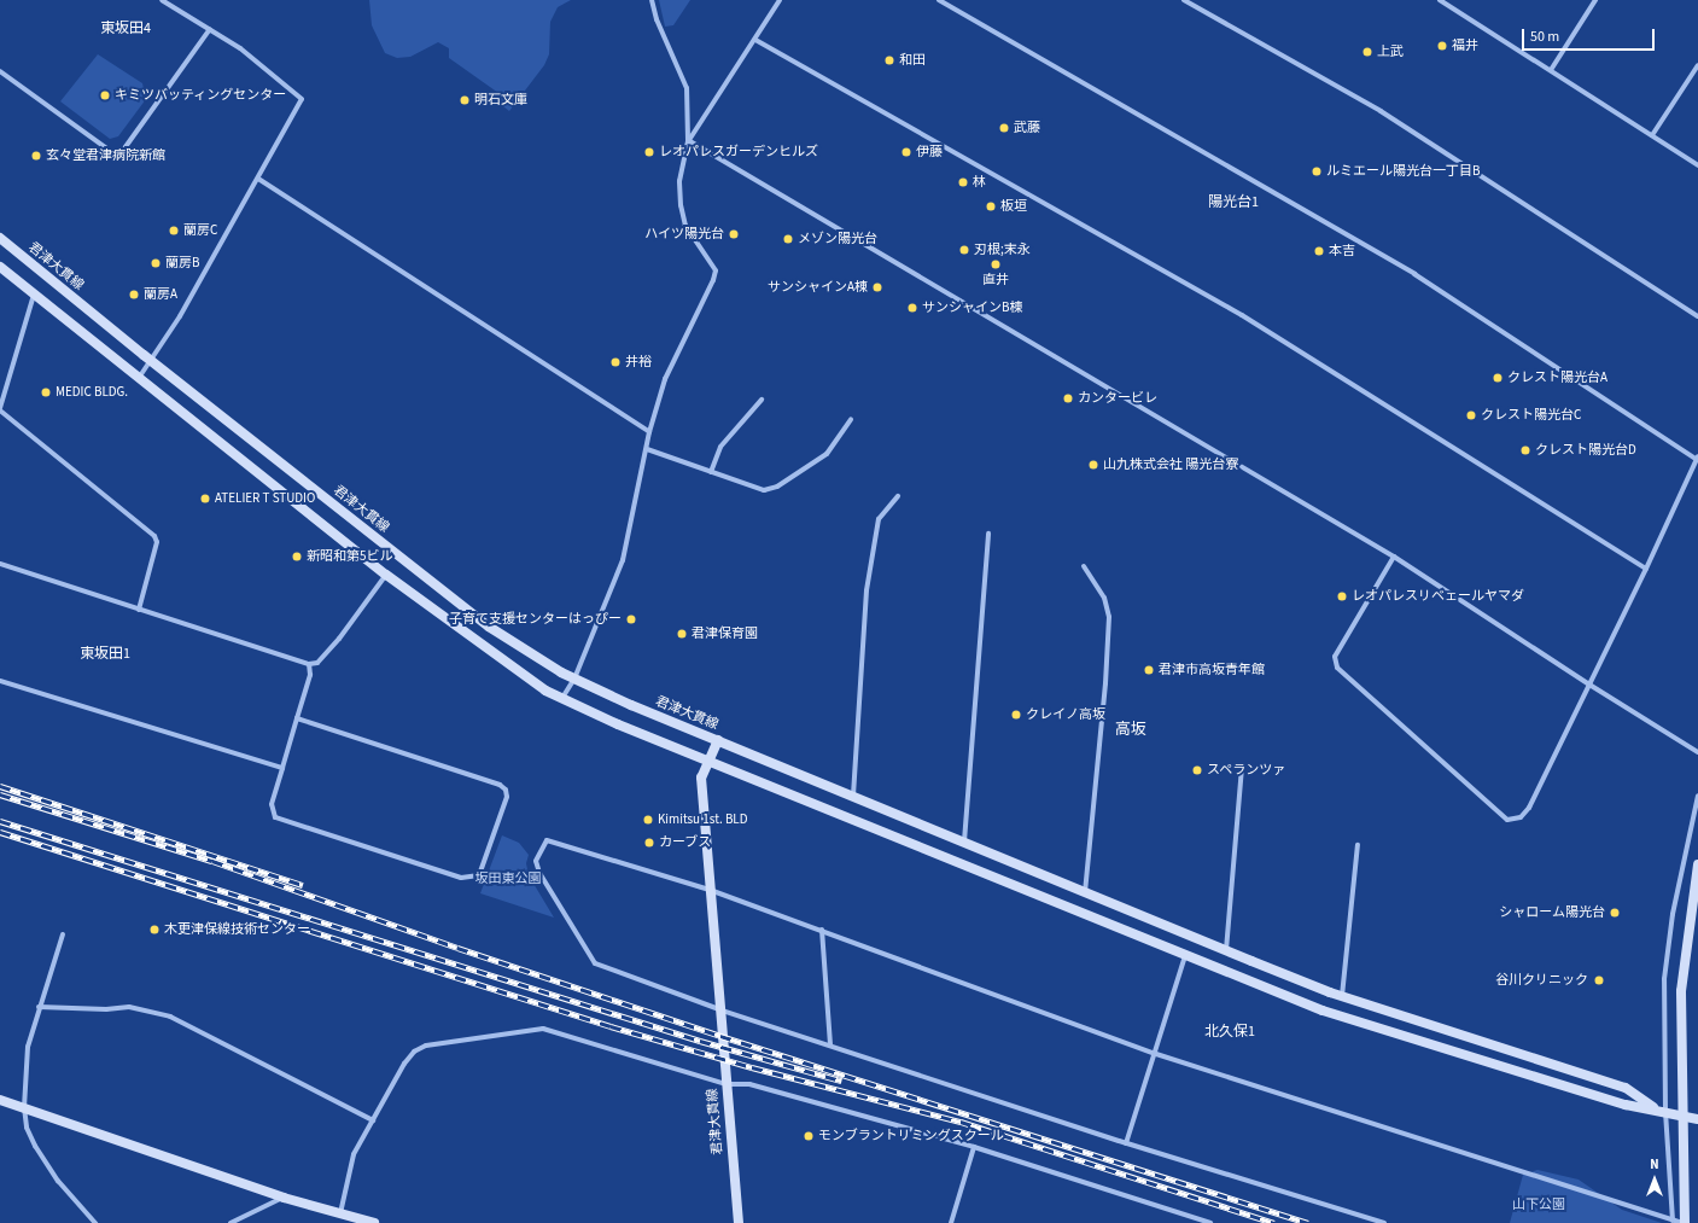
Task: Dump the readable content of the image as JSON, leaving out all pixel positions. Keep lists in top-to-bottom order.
{
  "streets": {
    "street": ["君津大貫線"]
  },
  "districts": [
    "東坂田4",
    "陽光台1",
    "東坂田1",
    "高坂",
    "北久保1"
  ],
  "parks": ["坂田東公園", "山下公園"],
  "places": [
    "福井",
    "上武",
    "和田",
    "キミツバッティングセンター",
    "明石文庫",
    "武藤",
    "レオパレスガーデンヒルズ",
    "伊藤",
    "玄々堂君津病院新館",
    "ルミエール陽光台一丁目B",
    "林",
    "板垣",
    "蘭房C",
    "ハイツ陽光台",
    "メゾン陽光台",
    "刃根;末永",
    "本吉",
    "蘭房B",
    "直井",
    "サンシャインA棟",
    "蘭房A",
    "サンシャインB棟",
    "井裕",
    "クレスト陽光台A",
    "MEDIC BLDG.",
    "カンタービレ",
    "クレスト陽光台C",
    "クレスト陽光台D",
    "山九株式会社 陽光台寮",
    "ATELIER T STUDIO",
    "新昭和第5ビル",
    "レオパレスリベェールヤマダ",
    "子育て支援センターはっぴー",
    "君津保育園",
    "君津市高坂青年館",
    "クレイノ高坂",
    "スペランツァ",
    "Kimitsu 1st. BLD",
    "カーブス",
    "シャローム陽光台",
    "木更津保線技術センター",
    "谷川クリニック",
    "モンブラントリミングスクール"
  ],
  "scale_bar": "50 m",
  "north": "top"
}
